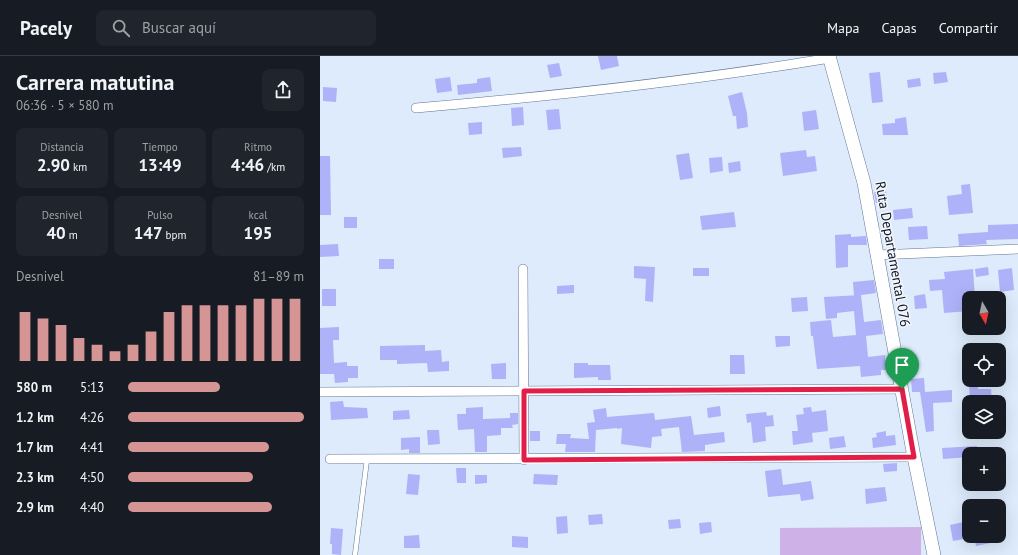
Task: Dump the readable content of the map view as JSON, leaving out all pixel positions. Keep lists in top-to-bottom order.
{
  "streets": {
    "main road": ["Ruta Departamental 076"]
  },
  "north": "bottom",
  "page": {
    "header": "Pacely",
    "search": "Buscar aquí",
    "nav": ["Mapa", "Capas", "Compartir"],
    "heading": ["Carrera matutina", "06:36 · 5 × 580 m"],
    "stats": [
      ["Distancia", "2.90 km"],
      ["Tiempo", "13:49"],
      ["Ritmo", "4:46 /km"],
      ["Desnivel", "40 m"],
      ["Pulso", "147 bpm"],
      ["kcal", "195"]
    ],
    "chart": ["Desnivel", "81–89 m"],
    "map_buttons": ["+", "−"],
    "list": [
      {
        "name": "580 m",
        "note": "5:13"
      },
      {
        "name": "1.2 km",
        "note": "4:26"
      },
      {
        "name": "1.7 km",
        "note": "4:41"
      },
      {
        "name": "2.3 km",
        "note": "4:50"
      },
      {
        "name": "2.9 km",
        "note": "4:40"
      }
    ]
  }
}
